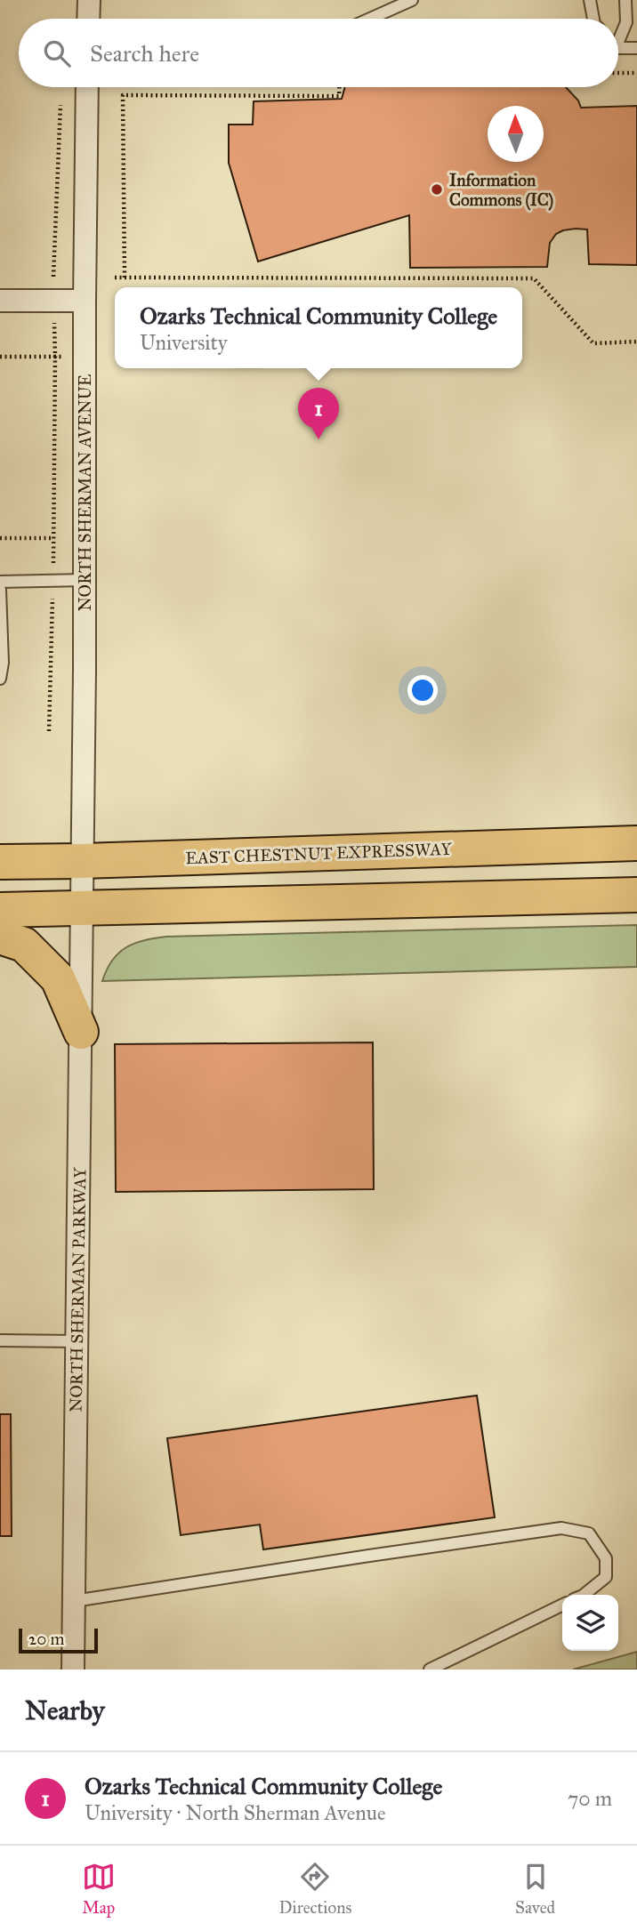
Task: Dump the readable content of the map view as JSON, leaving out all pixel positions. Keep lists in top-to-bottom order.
{
  "streets": {
    "main road": ["EAST CHESTNUT EXPRESSWAY"],
    "street": ["NORTH SHERMAN AVENUE", "NORTH SHERMAN PARKWAY"]
  },
  "crossings": [
    ["NORTH SHERMAN AVENUE", "EAST CHESTNUT EXPRESSWAY"],
    ["NORTH SHERMAN AVENUE", "NORTH SHERMAN PARKWAY"]
  ],
  "places": ["Information Commons (IC)"],
  "scale_bar": "20 m",
  "north": "top",
  "page": {
    "search": "Search here",
    "popup": ["Ozarks Technical Community College", "University"],
    "pins": "1",
    "scale": "20 m",
    "heading": "Nearby",
    "list": [
      {
        "mark": "1",
        "name": "Ozarks Technical Community College",
        "note": "University · North Sherman Avenue",
        "value": "70 m"
      }
    ],
    "nav": ["Map", "Directions", "Saved"]
  }
}
